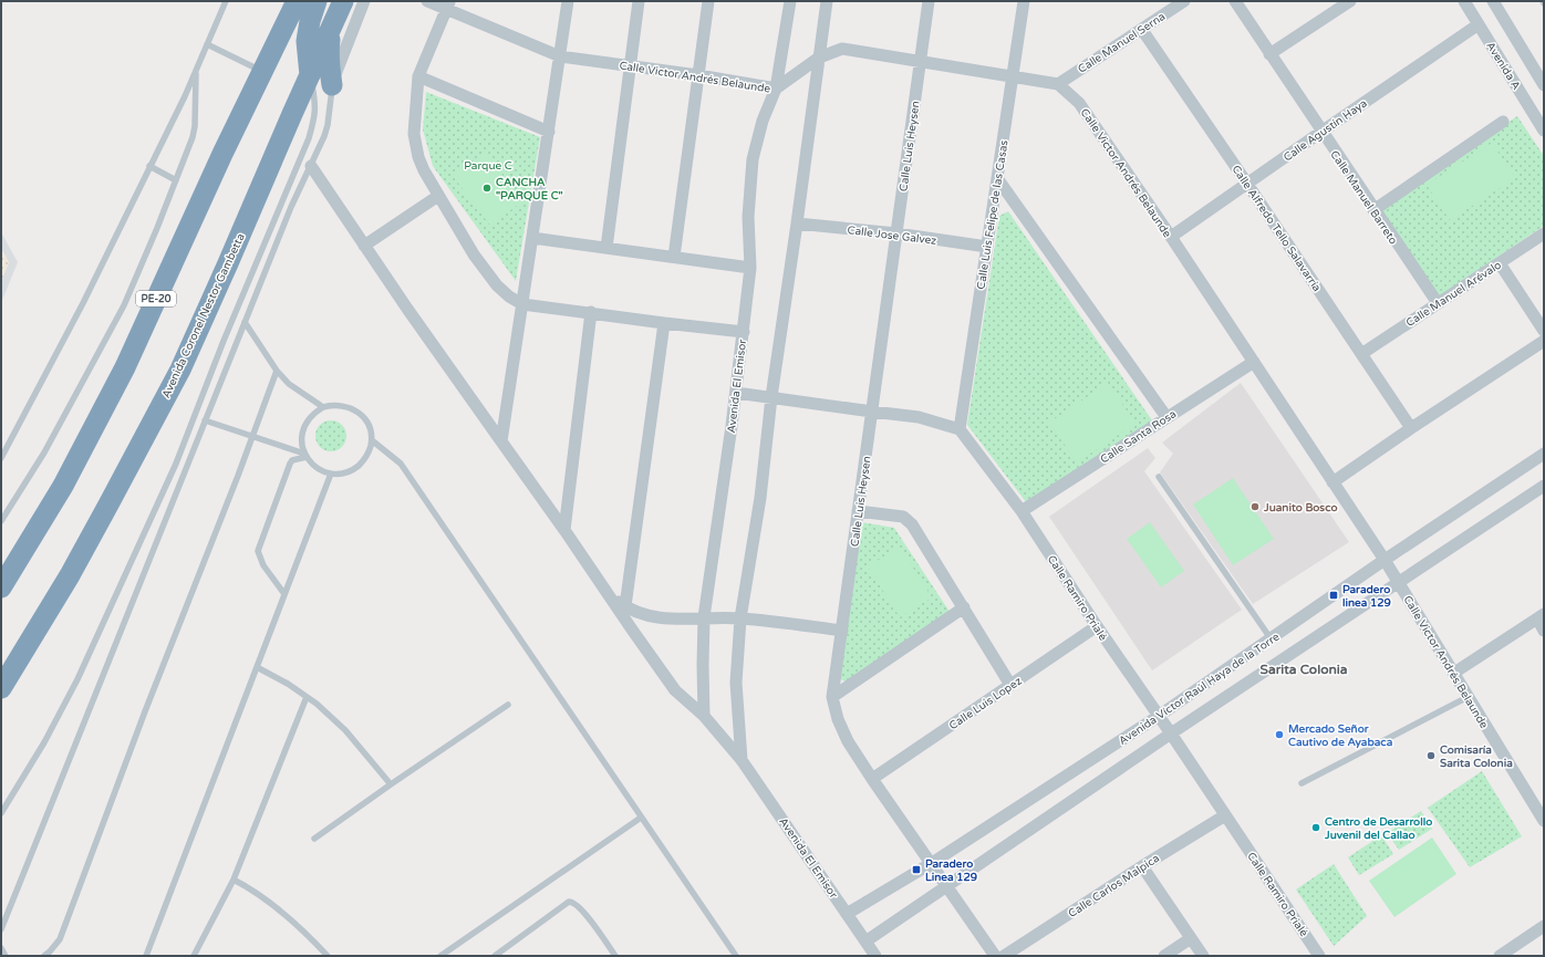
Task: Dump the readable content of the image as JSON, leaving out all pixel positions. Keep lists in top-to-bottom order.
{
  "streets": {
    "highway": ["PE-20", "Avenida Coronel Nestor Gambetta"],
    "street": [
      "Calle Manuel Serna",
      "Avenida A",
      "Calle Victor Andrés Belaunde",
      "Calle Agustín Haya",
      "Calle Luis Heysen",
      "Calle Manuel Barreto",
      "Calle Luis Felipe de las Casas",
      "Calle Alfredo Tello Salavarría",
      "Calle Jose Galvez",
      "Calle Manuel Arévalo",
      "Avenida El Emisor",
      "Calle Santa Rosa",
      "Calle Ramiro Prialé",
      "Avenida Víctor Raúl Haya de la Torre",
      "Calle Luis Lopez",
      "Calle Carlos Malpica"
    ]
  },
  "crossings": [
    ["Calle Manuel Serna", "Calle Victor Andrés Belaunde"],
    ["Calle Manuel Serna", "Calle Alfredo Tello Salavarría"],
    ["Avenida A", "Calle Agustín Haya"],
    ["Calle Victor Andrés Belaunde", "Calle Agustín Haya"],
    ["Calle Victor Andrés Belaunde", "Calle Luis Heysen"],
    ["Calle Victor Andrés Belaunde", "Calle Luis Felipe de las Casas"],
    ["Calle Victor Andrés Belaunde", "Avenida El Emisor"],
    ["Calle Victor Andrés Belaunde", "Calle Santa Rosa"],
    ["Calle Victor Andrés Belaunde", "Avenida Víctor Raúl Haya de la Torre"],
    ["Calle Agustín Haya", "Calle Manuel Barreto"],
    ["Calle Agustín Haya", "Calle Alfredo Tello Salavarría"],
    ["Calle Luis Heysen", "Calle Jose Galvez"],
    ["Calle Luis Heysen", "Avenida Víctor Raúl Haya de la Torre"],
    ["Calle Luis Heysen", "Calle Luis Lopez"],
    ["Calle Manuel Barreto", "Calle Manuel Arévalo"],
    ["Calle Luis Felipe de las Casas", "Calle Jose Galvez"],
    ["Calle Luis Felipe de las Casas", "Calle Ramiro Prialé"],
    ["Calle Alfredo Tello Salavarría", "Calle Manuel Arévalo"],
    ["Avenida El Emisor", "Avenida Víctor Raúl Haya de la Torre"],
    ["Calle Santa Rosa", "Calle Ramiro Prialé"],
    ["Calle Ramiro Prialé", "Avenida Víctor Raúl Haya de la Torre"],
    ["Calle Ramiro Prialé", "Calle Luis Lopez"],
    ["Calle Ramiro Prialé", "Calle Carlos Malpica"]
  ],
  "districts": ["Sarita Colonia"],
  "parks": ["Parque C"],
  "places": {
    "other": [
      "CANCHA \"PARQUE C\"",
      "Juanito Bosco",
      "Mercado Señor Cautivo de Ayabaca",
      "Comisaría Sarita Colonia",
      "Centro de Desarrollo Juvenil del Callao"
    ],
    "transit": ["Paradero linea 129", "Paradero Linea 129"]
  }
}
